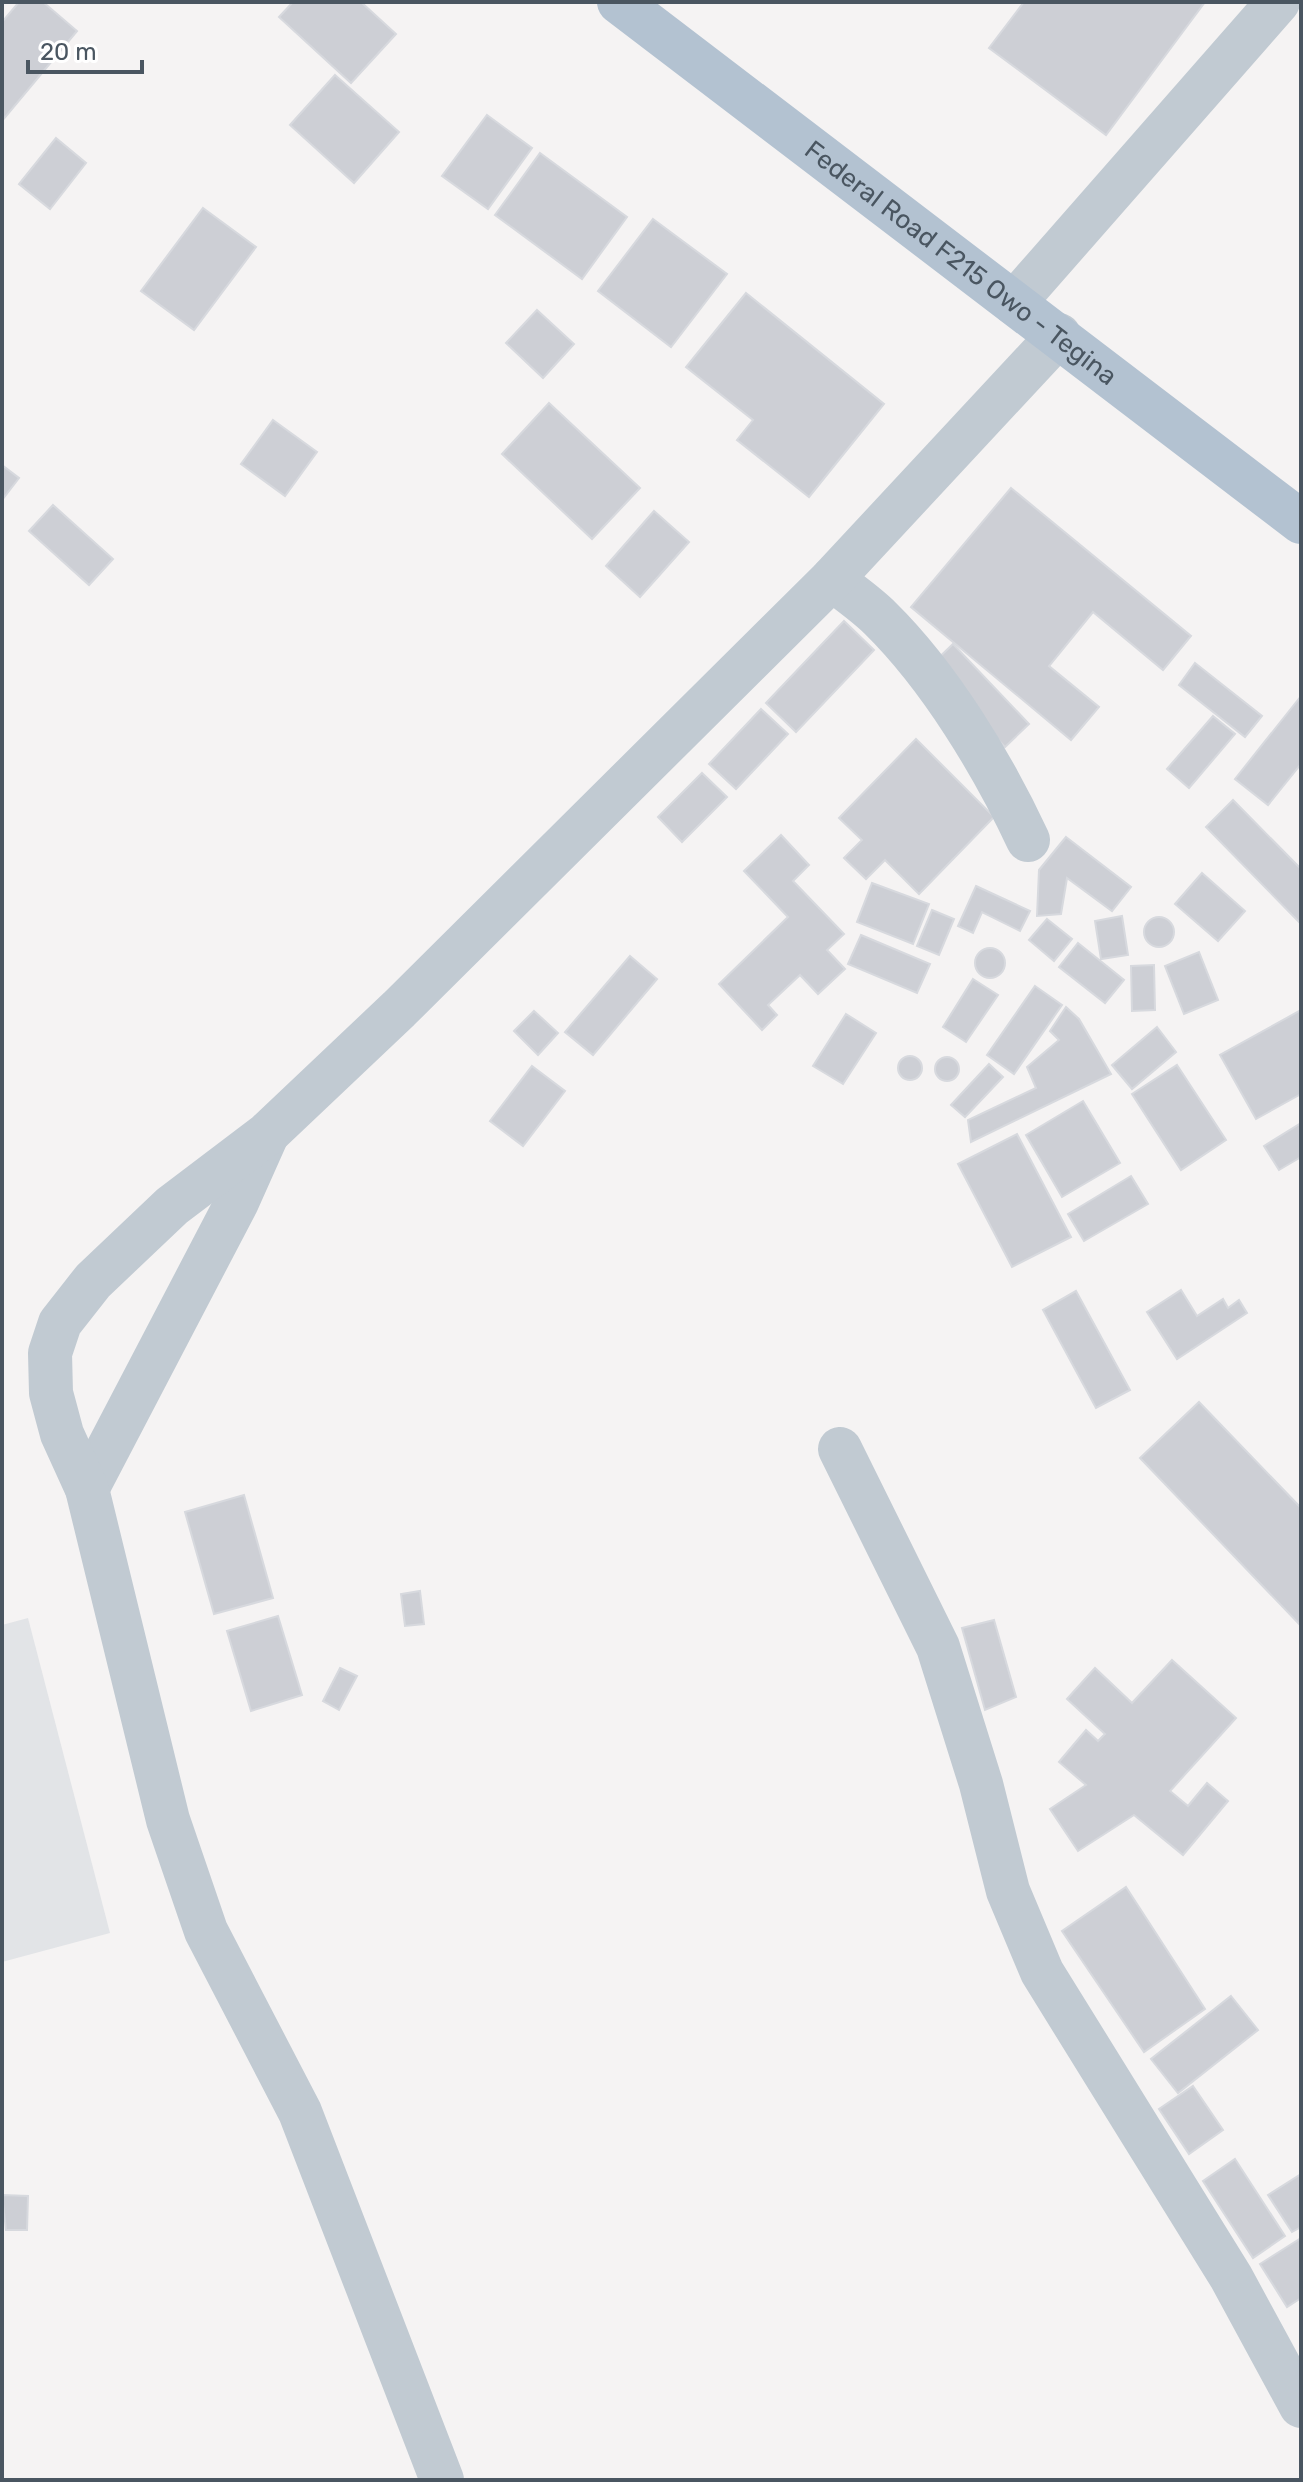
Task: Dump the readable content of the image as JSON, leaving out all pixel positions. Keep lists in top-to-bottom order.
{
  "streets": {
    "main road": ["Federal Road F215 Owo - Tegina"]
  },
  "scale_bar": "20 m"
}
